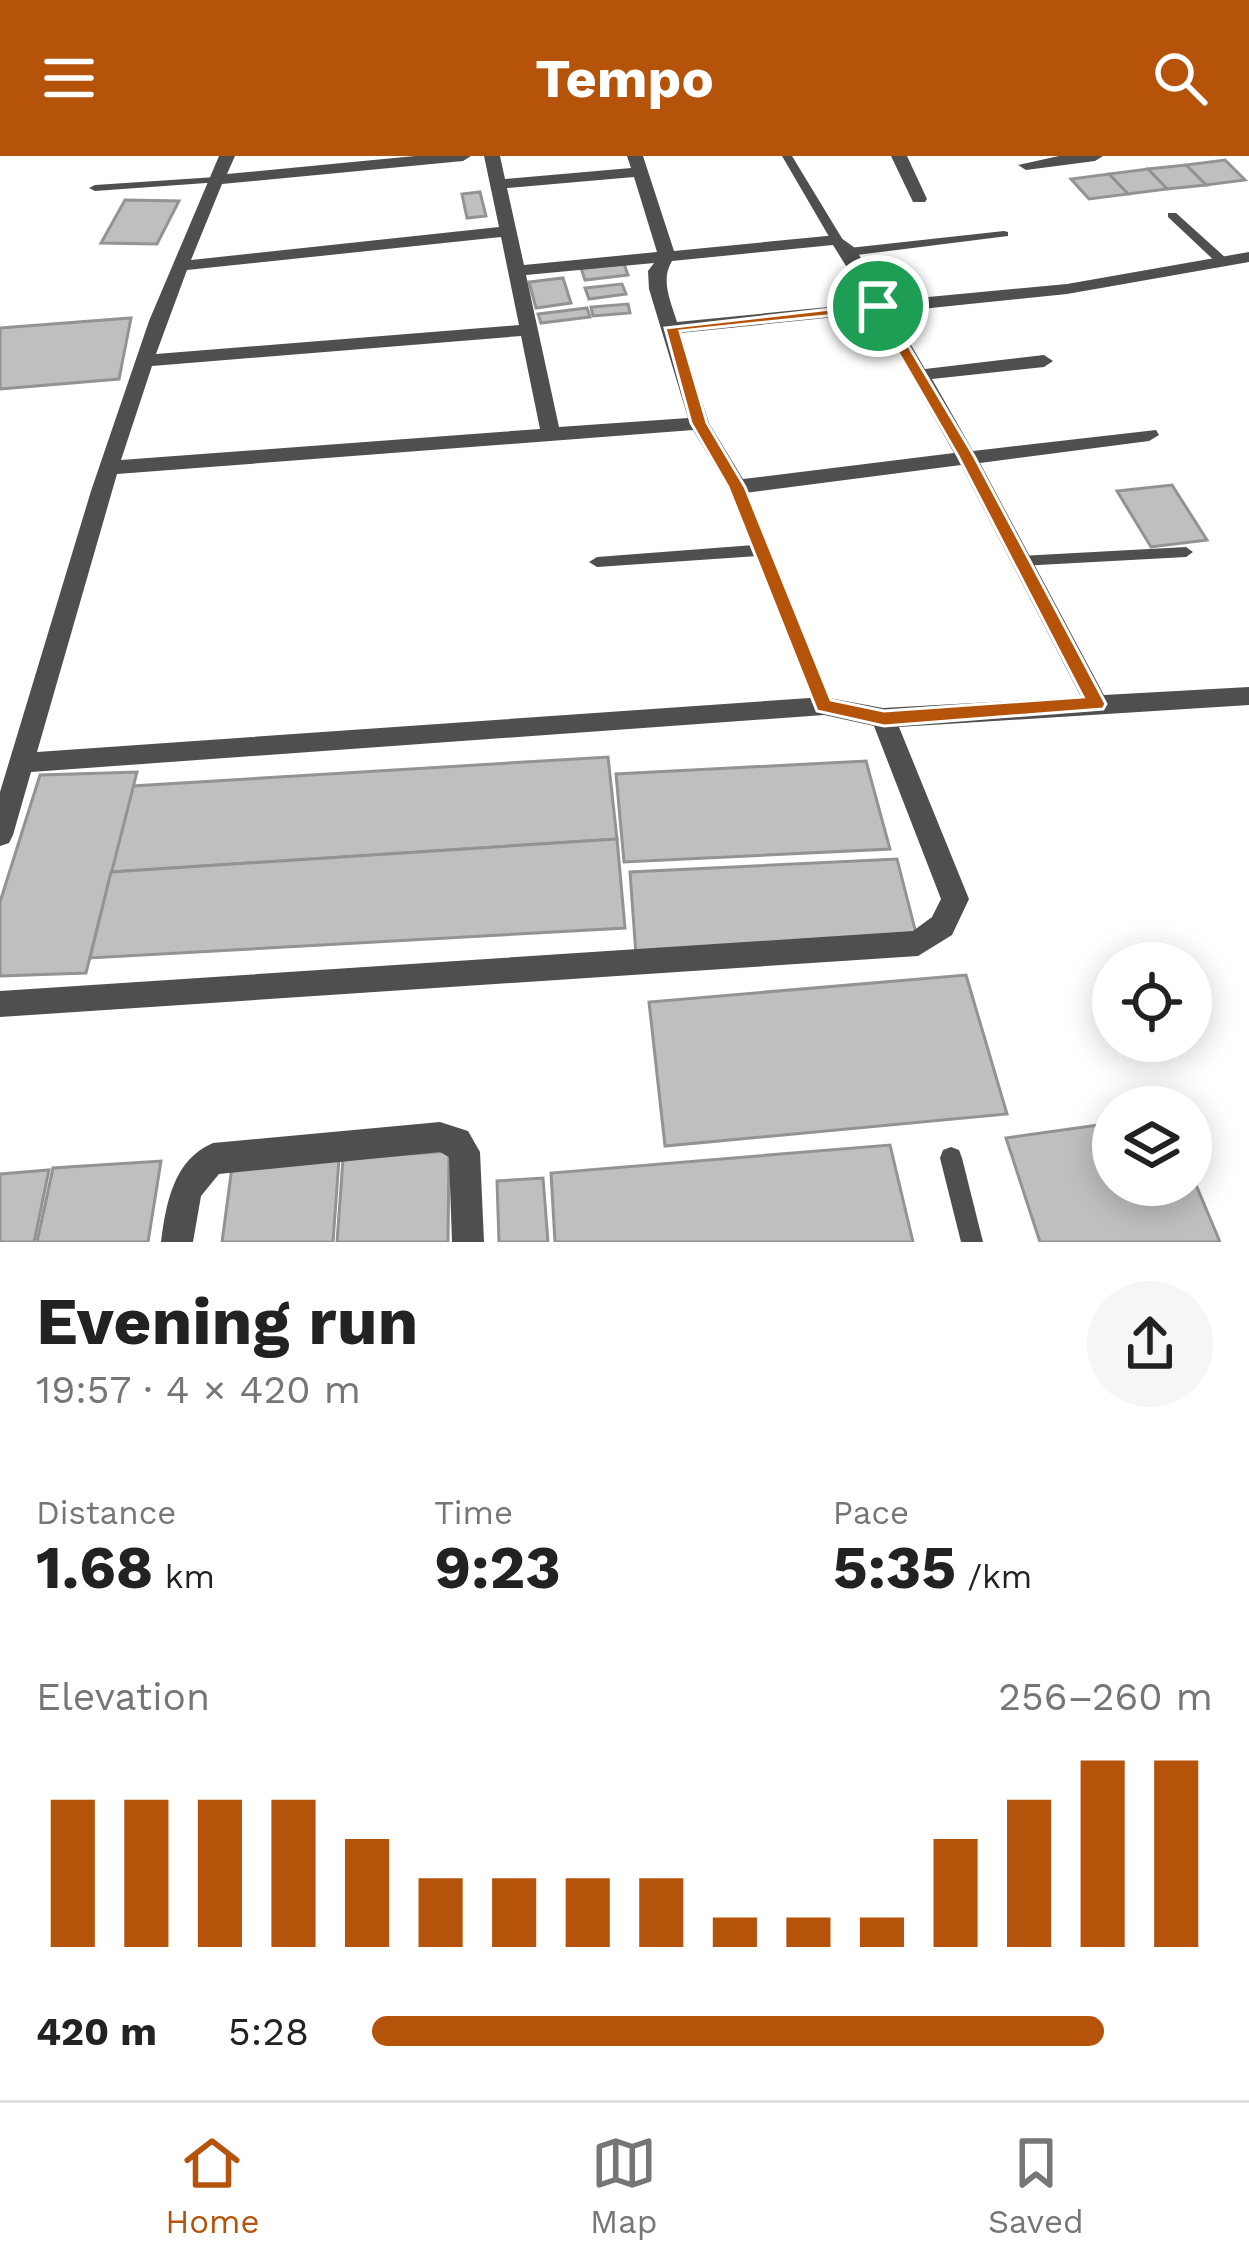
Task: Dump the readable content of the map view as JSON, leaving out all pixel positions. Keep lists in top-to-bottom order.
{
  "page": {
    "header": "Tempo",
    "heading": ["Evening run", "19:57 · 4 × 420 m"],
    "stats": [
      ["Distance", "1.68 km"],
      ["Time", "9:23"],
      ["Pace", "5:35 /km"]
    ],
    "chart": ["Elevation", "256–260 m"],
    "list": [
      {
        "name": "420 m",
        "note": "5:28"
      }
    ],
    "tabs": ["Home", "Map", "Saved"]
  }
}
